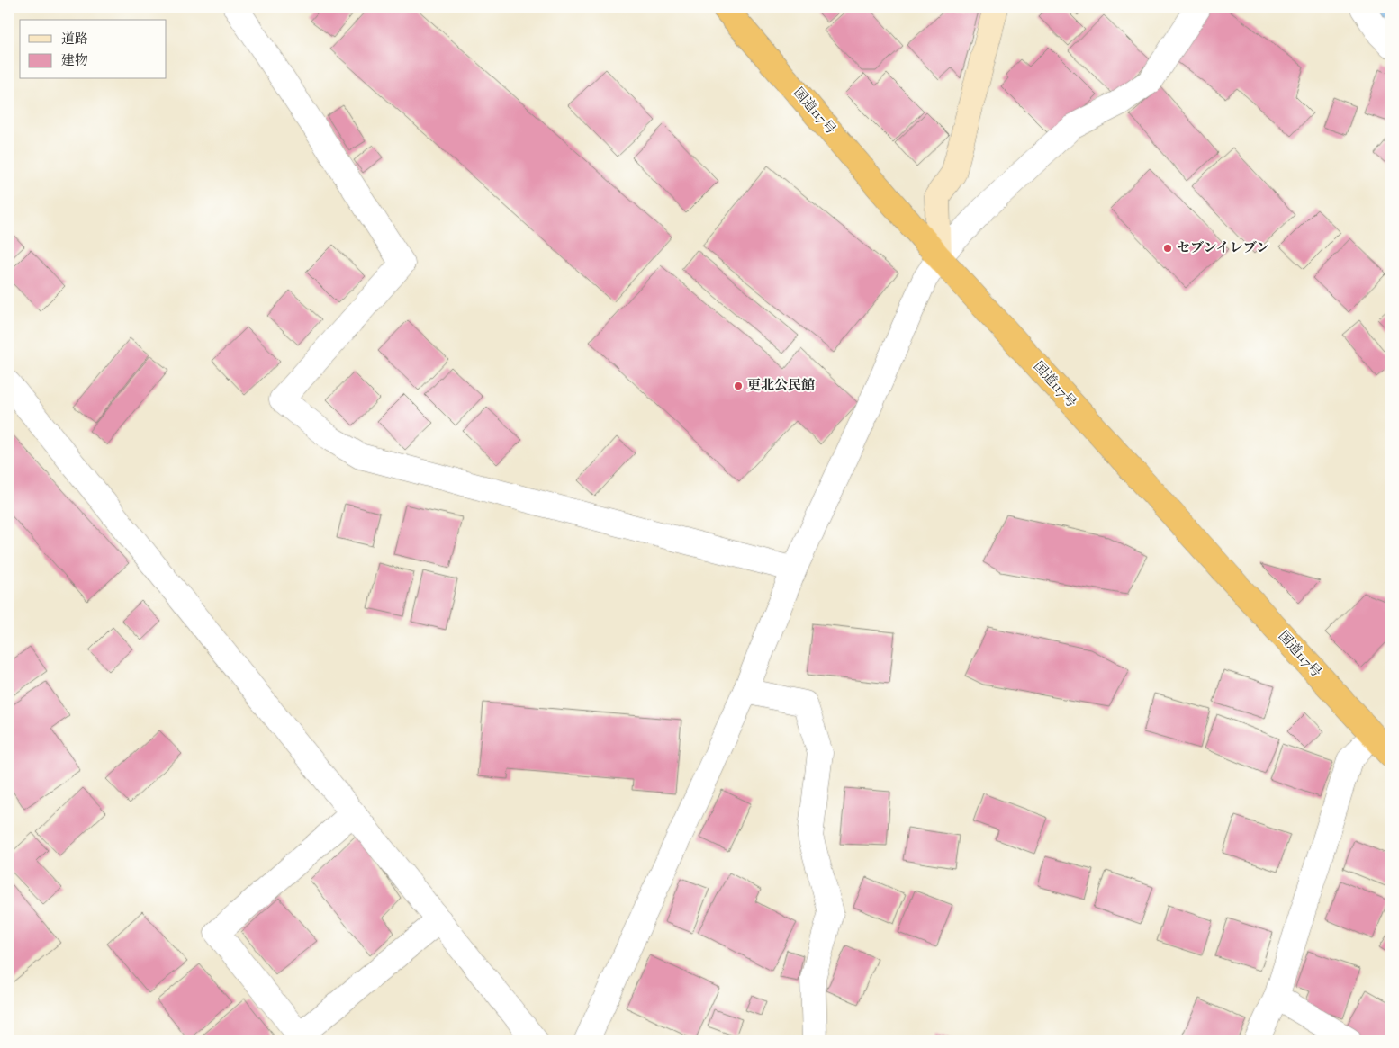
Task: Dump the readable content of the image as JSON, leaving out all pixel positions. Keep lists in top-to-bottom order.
{
  "streets": {
    "highway": ["国道117号"]
  },
  "places": ["セブンイレブン", "更北公民館"],
  "legend": ["道路", "建物"]
}
